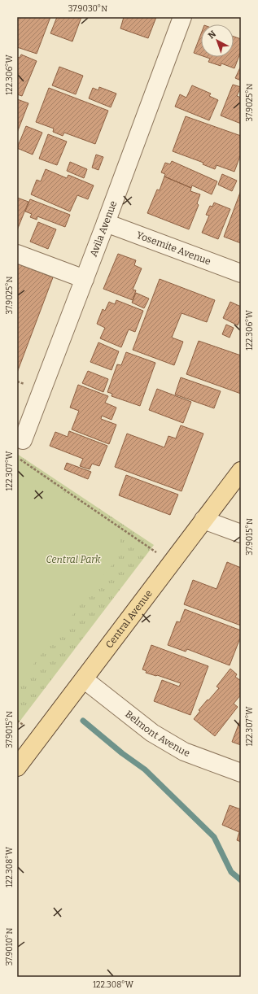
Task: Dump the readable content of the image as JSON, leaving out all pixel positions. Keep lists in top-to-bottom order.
{
  "streets": {
    "main road": ["Central Avenue"],
    "street": ["Avila Avenue", "Yosemite Avenue", "Belmont Avenue"]
  },
  "crossings": [
    ["Avila Avenue", "Yosemite Avenue"],
    ["Central Avenue", "Belmont Avenue"]
  ],
  "parks": ["Central Park"],
  "north": "top left",
  "coordinates": [
    "37.9030°N",
    "122.306°W",
    "37.9025°N",
    "122.307°W",
    "37.9015°N",
    "122.308°W",
    "37.9010°N"
  ]
}
